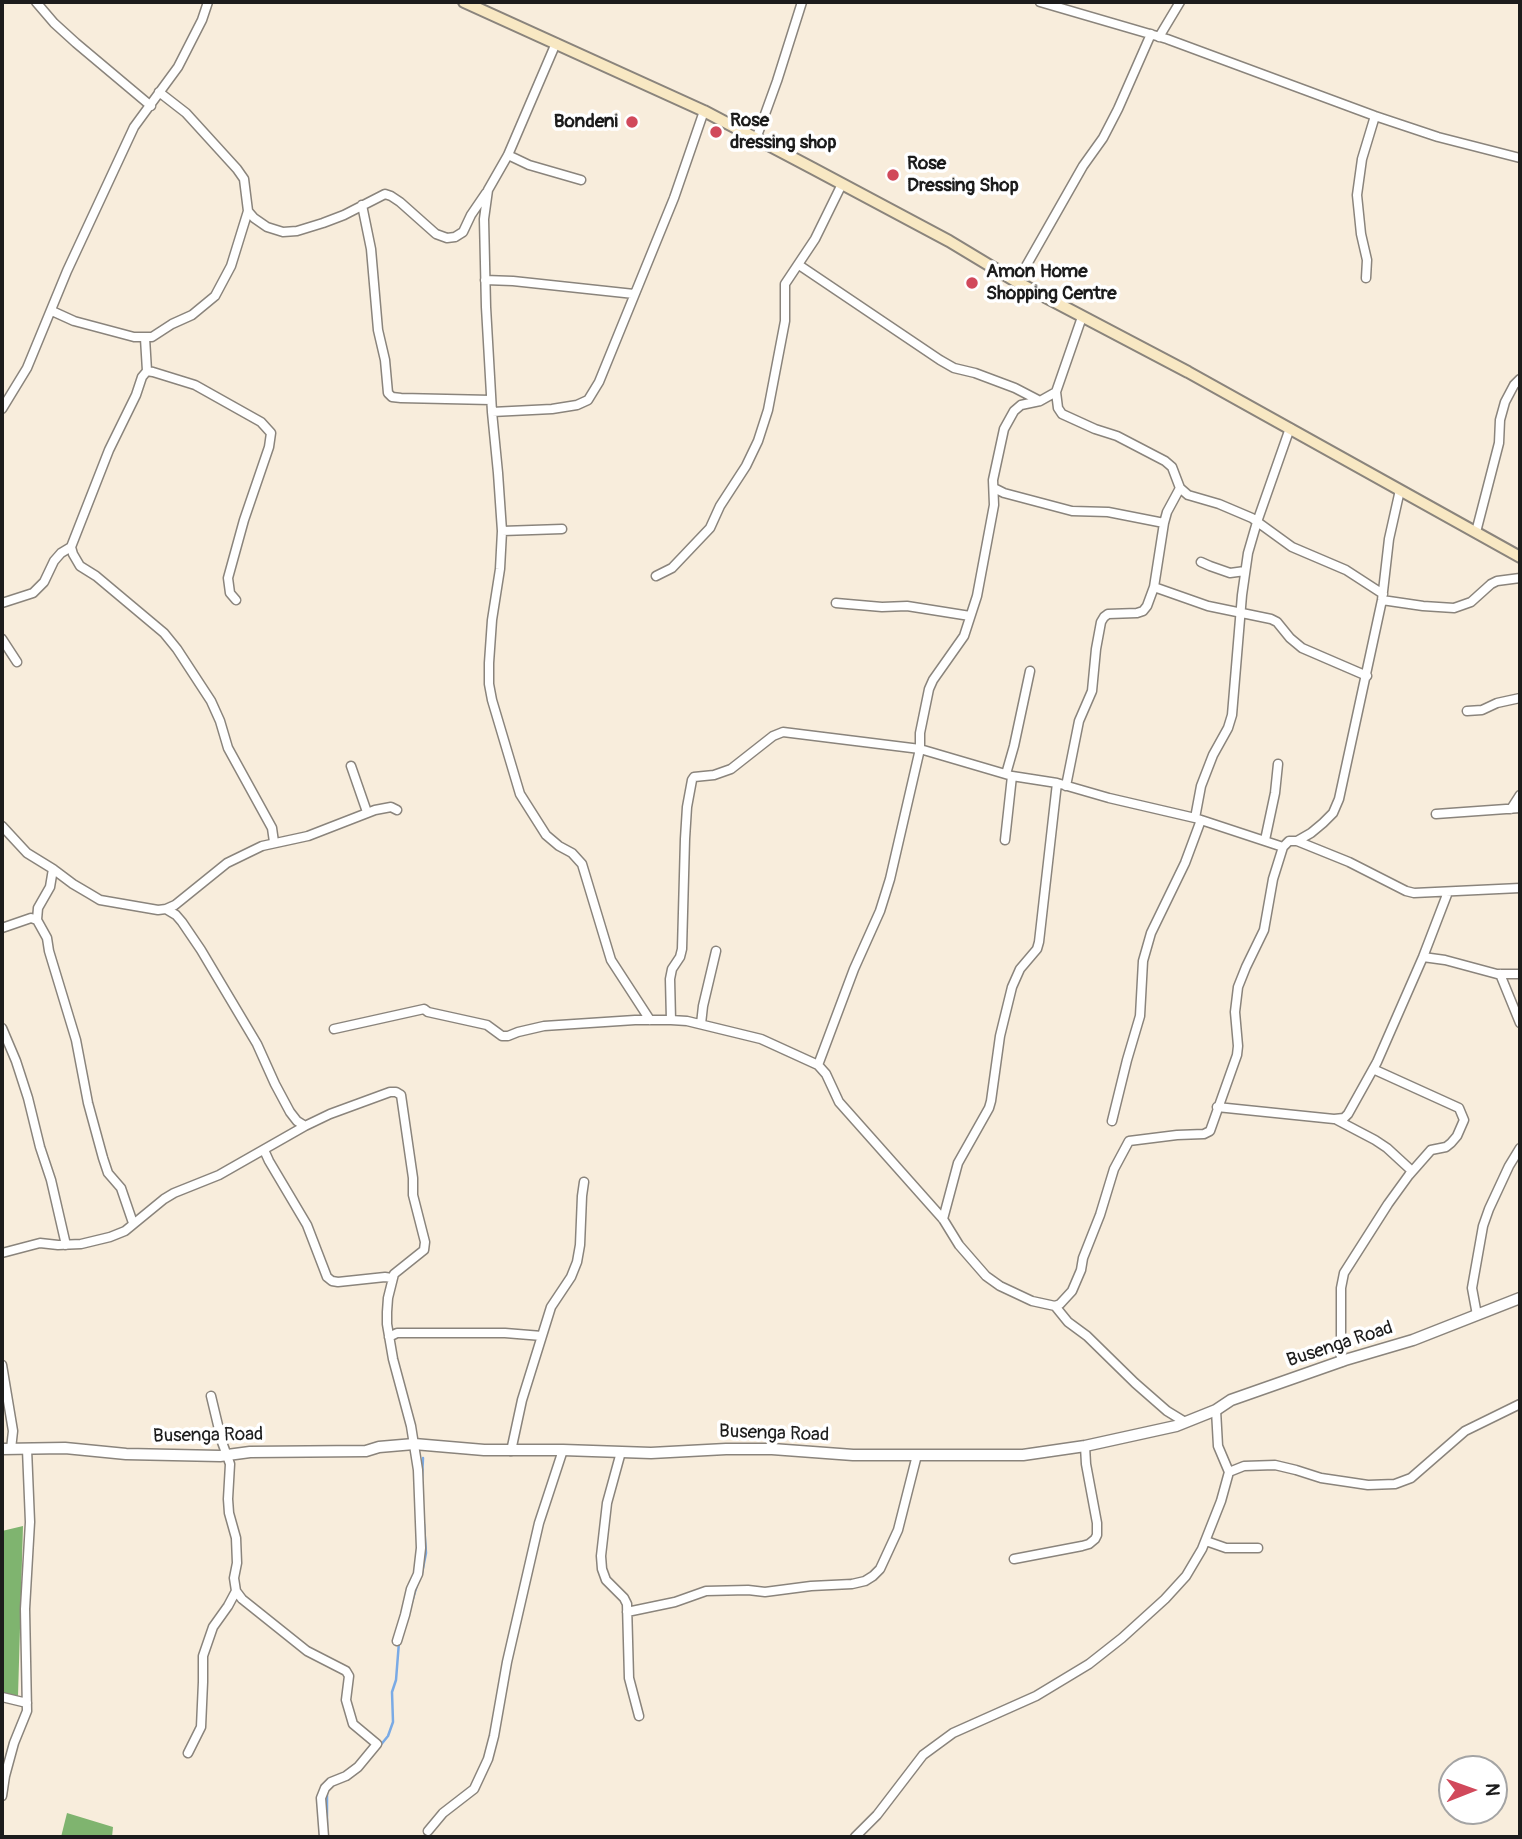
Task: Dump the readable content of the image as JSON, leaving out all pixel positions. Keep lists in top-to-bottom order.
{
  "streets": {
    "street": ["Busenga Road"]
  },
  "places": [
    "Bondeni",
    "Rose dressing shop",
    "Rose Dressing Shop",
    "Amon Home Shopping Centre"
  ],
  "north": "right"
}
